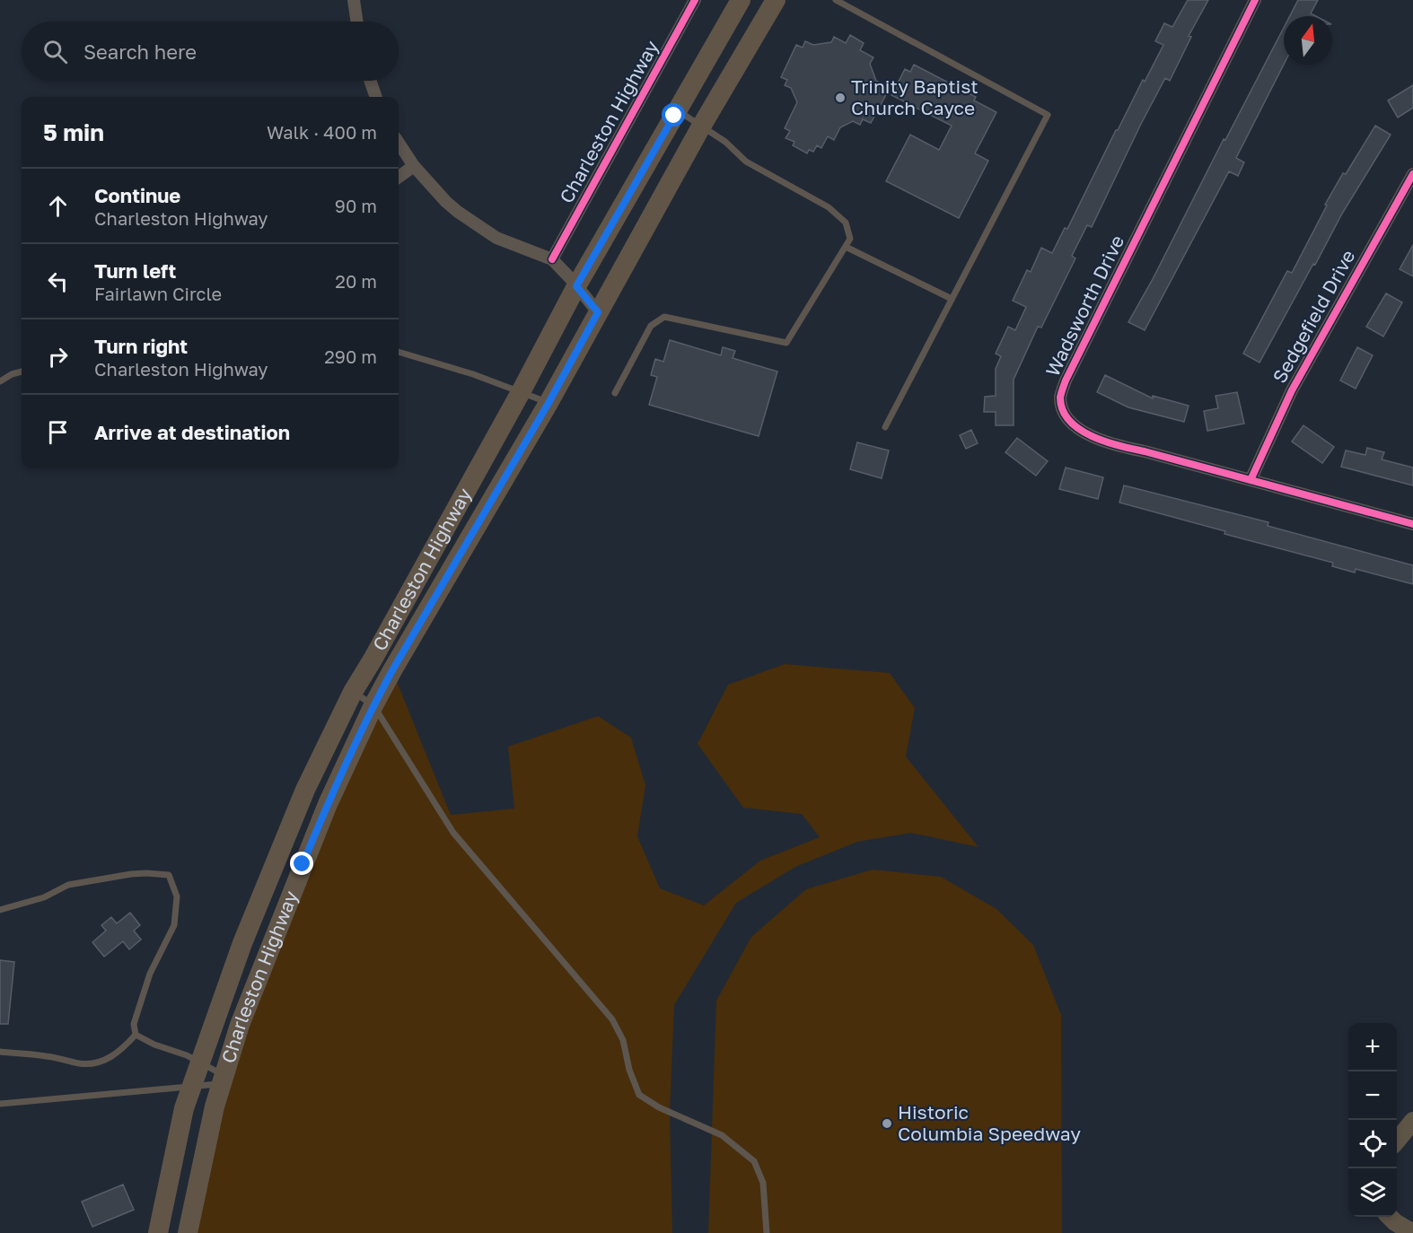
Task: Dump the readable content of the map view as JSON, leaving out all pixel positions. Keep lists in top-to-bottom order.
{
  "streets": {
    "main road": ["Charleston Highway"],
    "street": ["Wadsworth Drive", "Sedgefield Drive"]
  },
  "crossings": [
    ["Wadsworth Drive", "Sedgefield Drive"]
  ],
  "places": ["Trinity Baptist Church Cayce", "Historic Columbia Speedway"],
  "north": "top",
  "page": {
    "search": "Search here",
    "heading": ["5 min", "Walk · 400 m"],
    "list": [
      ["Continue", "Charleston Highway", "90 m"],
      ["Turn left", "Fairlawn Circle", "20 m"],
      ["Turn right", "Charleston Highway", "290 m"],
      "Arrive at destination"
    ],
    "map_buttons": ["+", "−"]
  }
}
